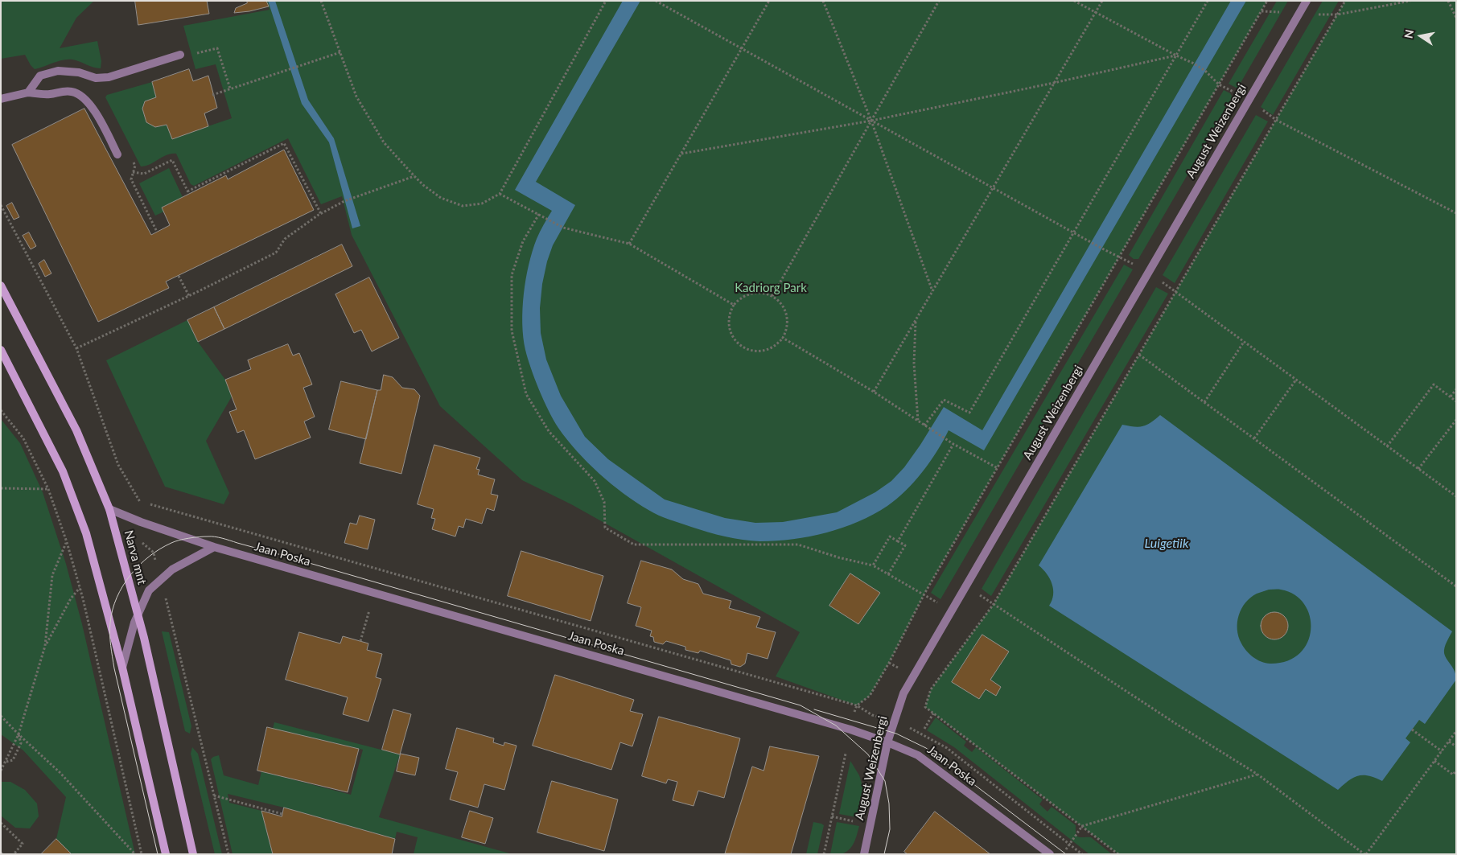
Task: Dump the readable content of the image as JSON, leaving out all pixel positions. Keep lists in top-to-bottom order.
{
  "streets": {
    "main road": ["Narva mnt"],
    "street": ["August Weizenbergi", "Jaan Poska"]
  },
  "crossings": [
    ["August Weizenbergi", "Jaan Poska"],
    ["Jaan Poska", "Narva mnt"]
  ],
  "water": ["Luigetiik"],
  "parks": ["Kadriorg Park"],
  "north": "left"
}
